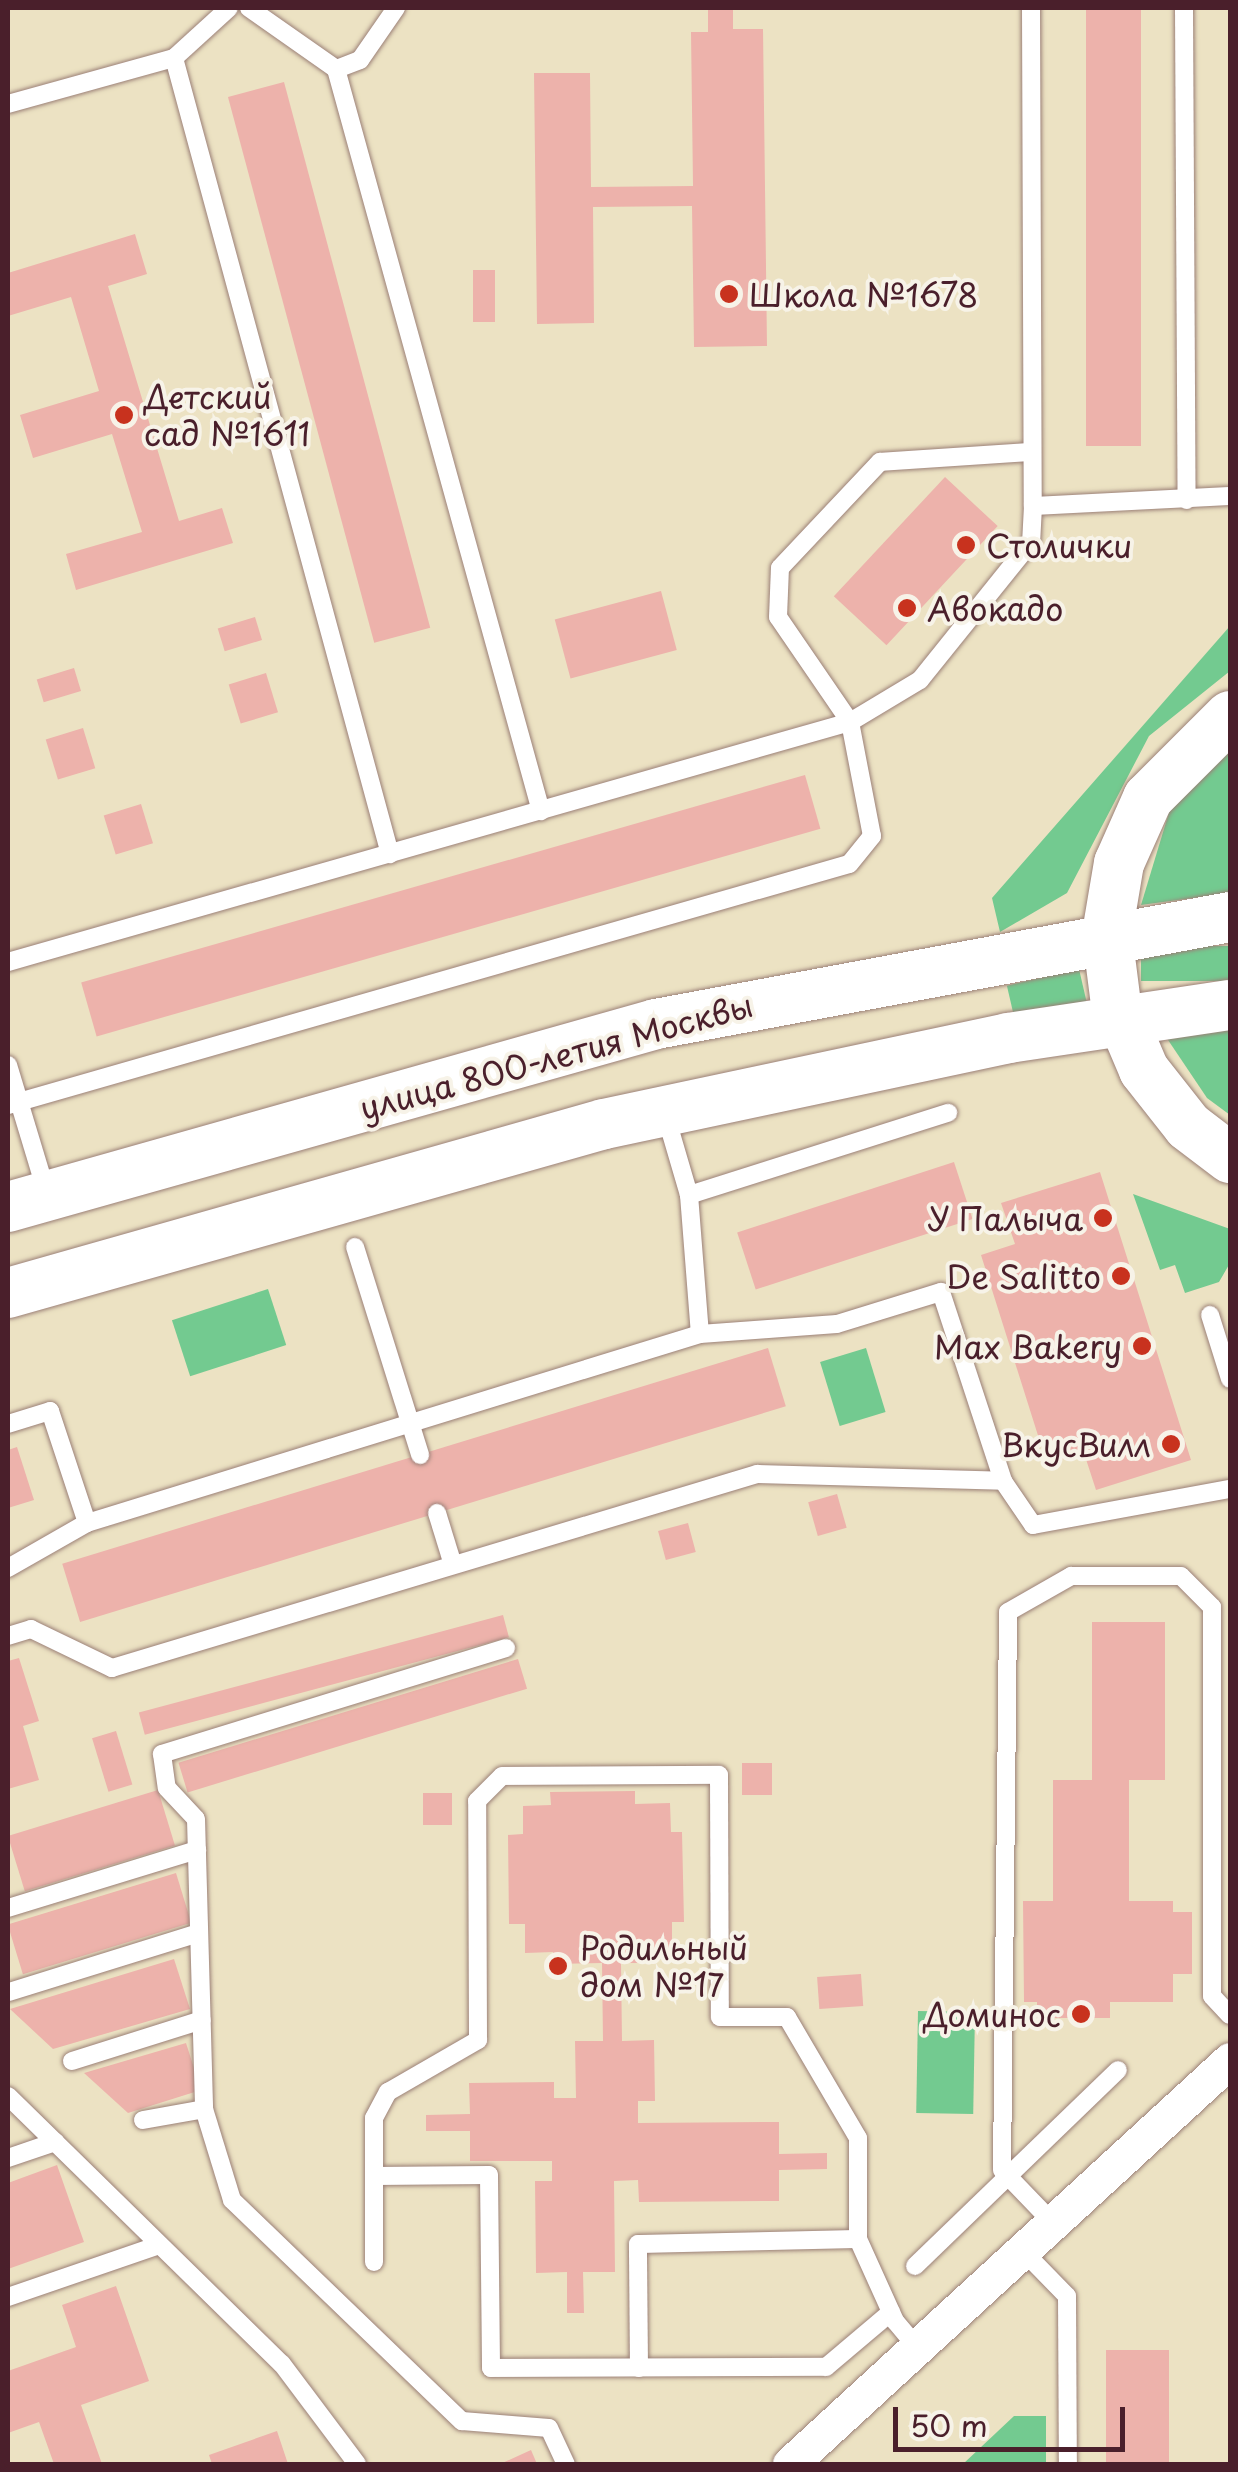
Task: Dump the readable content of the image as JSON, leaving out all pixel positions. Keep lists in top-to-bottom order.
{
  "streets": {
    "main road": ["улица 800-летия Москвы"]
  },
  "places": [
    "Школа №1678",
    "Детский сад №1611",
    "Столички",
    "Авокадо",
    "У Палыча",
    "De Salitto",
    "Max Bakery",
    "ВкусВилл",
    "Родильный дом №17",
    "Доминос"
  ],
  "scale_bar": "50 m"
}
